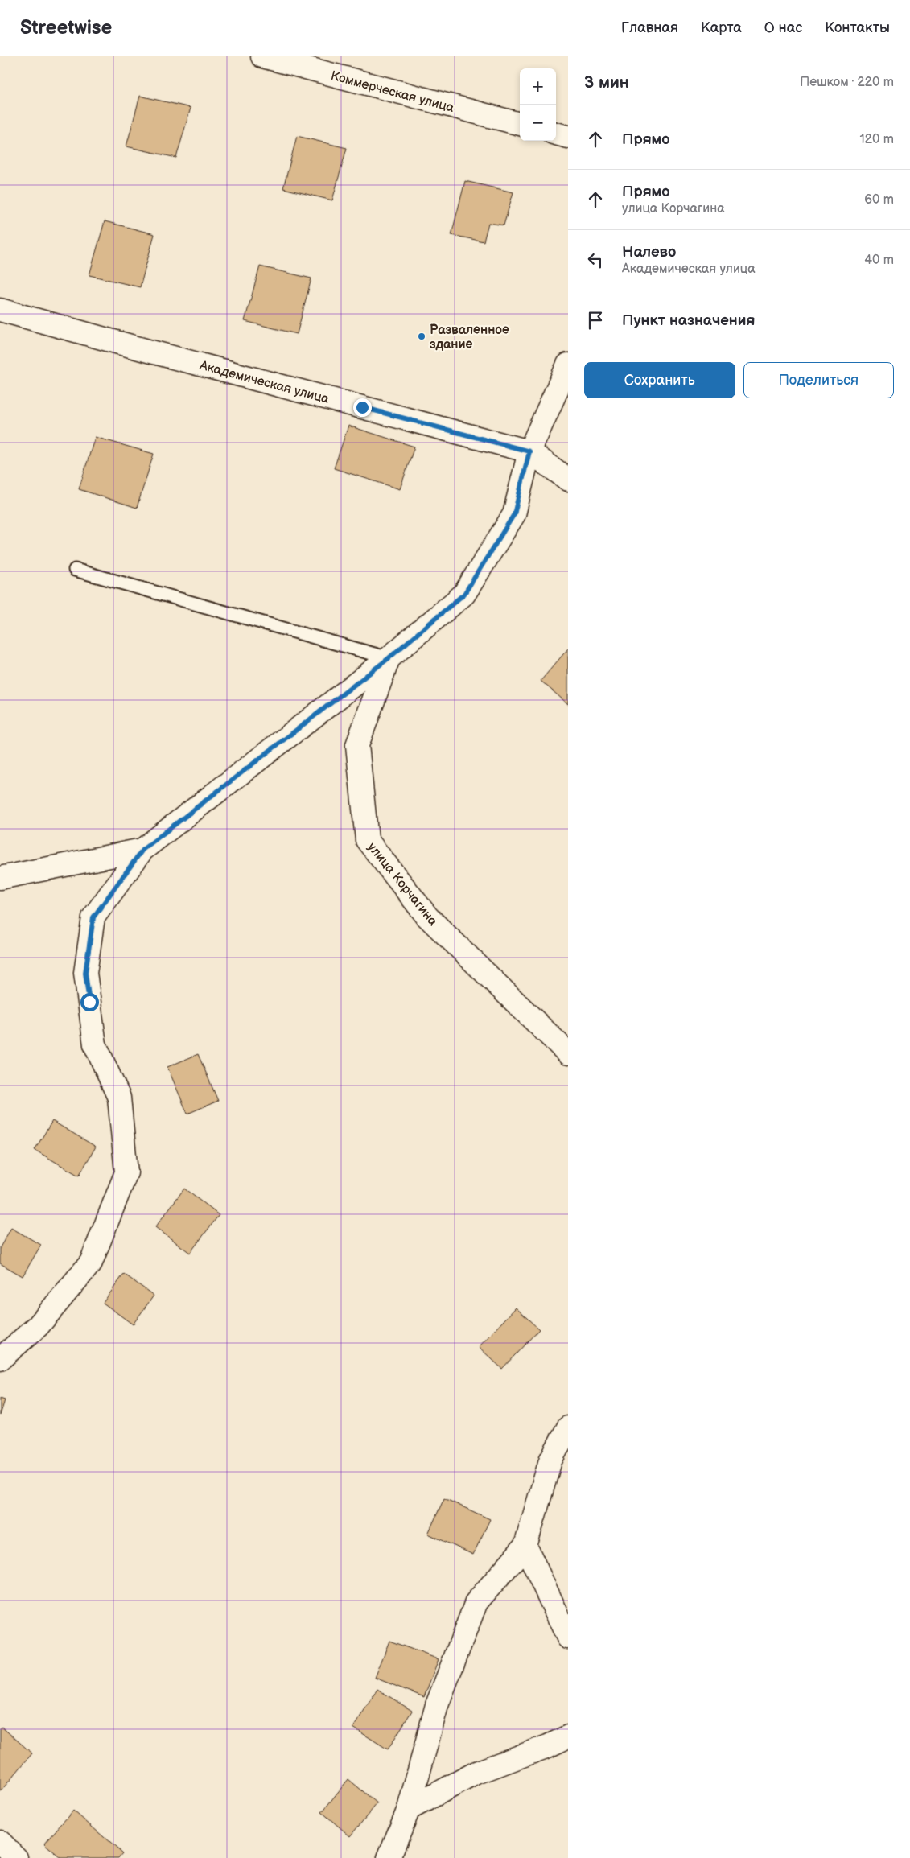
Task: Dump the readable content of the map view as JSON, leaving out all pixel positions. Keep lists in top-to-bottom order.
{
  "streets": {
    "street": ["Коммерческая улица", "Академическая улица", "улица Корчагина"]
  },
  "crossings": [
    ["Академическая улица", "улица Корчагина"]
  ],
  "places": ["Разваленное здание"],
  "page": {
    "header": "Streetwise",
    "nav": [
      "Главная",
      "Карта",
      "О нас",
      "Контакты"
    ],
    "heading": ["3 мин", "Пешком · 220 m"],
    "map_buttons": ["+", "−"],
    "list": [
      ["Прямо", "120 m"],
      ["Прямо", "улица Корчагина", "60 m"],
      ["Налево", "Академическая улица", "40 m"],
      "Пункт назначения"
    ],
    "buttons": ["Сохранить", "Поделиться"]
  }
}
